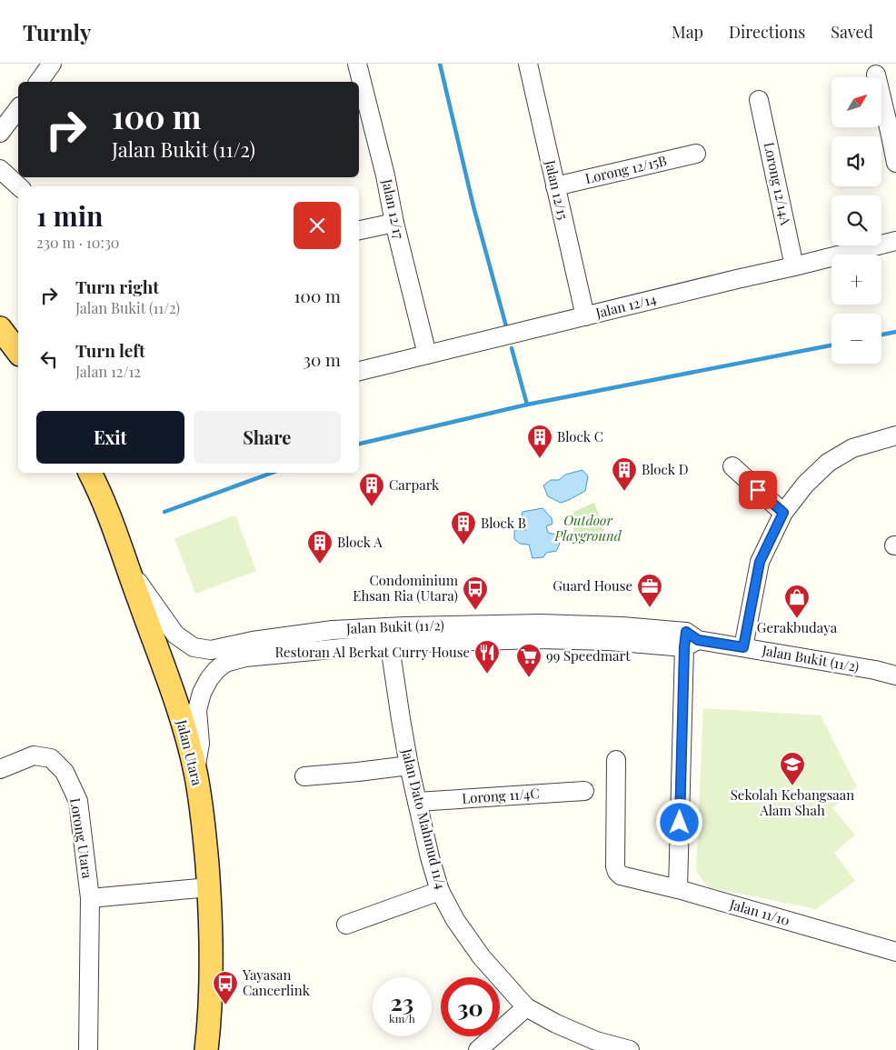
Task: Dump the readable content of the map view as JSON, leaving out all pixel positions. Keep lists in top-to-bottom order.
{
  "streets": {
    "main road": ["Jalan Utara"],
    "street": [
      "Lorong 12/15B",
      "Lorong 12/14A",
      "Jalan 12/15",
      "Jalan 12/17",
      "Jalan 12/14",
      "Jalan Bukit (11/2)",
      "Lorong 11/4C",
      "Jalan Dato Mahmud 11/4",
      "Lorong Utara",
      "Jalan 11/10"
    ]
  },
  "crossings": [
    ["Lorong 12/15B", "Jalan 12/15"],
    ["Lorong 12/14A", "Jalan 12/14"],
    ["Jalan 12/15", "Jalan 12/14"],
    ["Jalan 12/17", "Jalan 12/14"],
    ["Jalan Bukit (11/2)", "Jalan Utara"],
    ["Jalan Bukit (11/2)", "Jalan Dato Mahmud 11/4"],
    ["Jalan Utara", "Lorong Utara"],
    ["Lorong 11/4C", "Jalan Dato Mahmud 11/4"]
  ],
  "parks": ["Outdoor Playground"],
  "places": {
    "building": [
      "Block C",
      "Block D",
      "Carpark",
      "Block B",
      "Block A"
    ],
    "office": ["Guard House"],
    "bus stop": ["Condominium Ehsan Ria (Utara)", "Yayasan Cancerlink"],
    "shop": ["Gerakbudaya"],
    "restaurant": ["Restoran Al Berkat Curry House"],
    "supermarket": ["99 Speedmart"],
    "school or university": ["Sekolah Kebangsaan Alam Shah"]
  },
  "north": "top right",
  "page": {
    "header": "Turnly",
    "nav": ["Map", "Directions", "Saved"],
    "map_buttons": ["+", "−"],
    "turn": ["100 m", "Jalan Bukit (11/2)"],
    "heading": ["1 min", "230 m · 10:30"],
    "list": [
      {
        "name": "Turn right",
        "note": "Jalan Bukit (11/2)",
        "value": "100 m"
      },
      {
        "name": "Turn left",
        "note": "Jalan 12/12",
        "value": "30 m"
      }
    ],
    "buttons": ["Exit", "Share"],
    "speed": "23 km/h",
    "limit": "30"
  }
}
